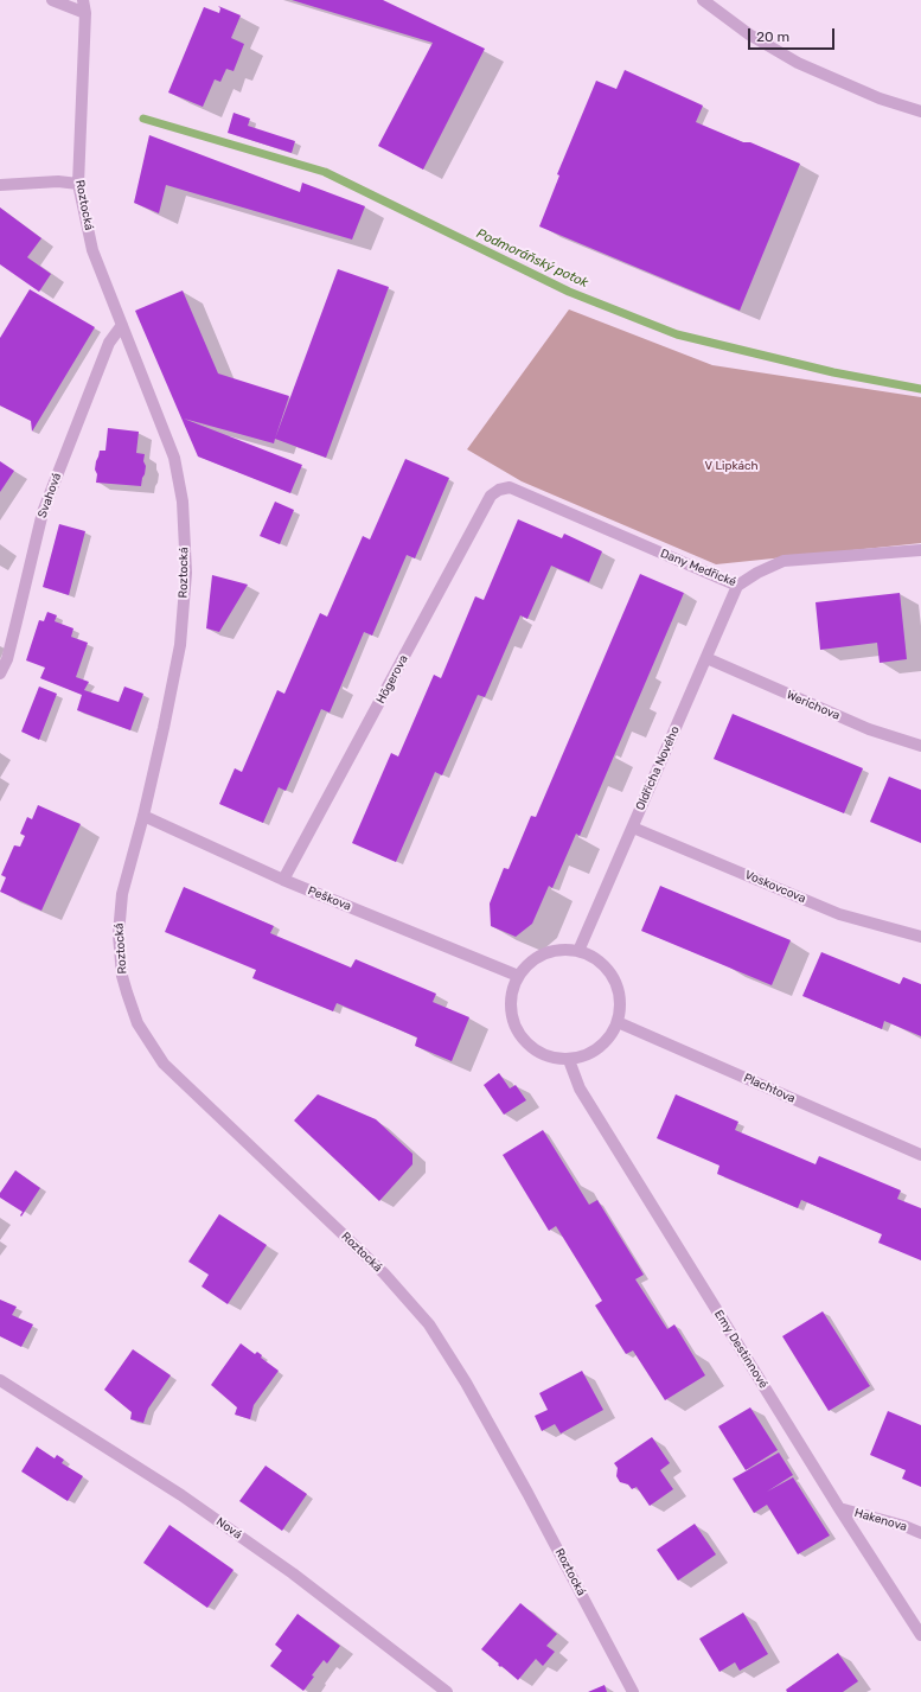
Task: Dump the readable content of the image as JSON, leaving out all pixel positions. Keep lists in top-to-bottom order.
{
  "streets": {
    "street": [
      "Roztocká",
      "Svahová",
      "Dany Medřické",
      "Högerova",
      "Werichova",
      "Oldřicha Nového",
      "Voskovcova",
      "Peškova",
      "Plachtova",
      "Emy Destinnové",
      "Hakenova",
      "Nová"
    ]
  },
  "crossings": [
    ["Roztocká", "Svahová"],
    ["Roztocká", "Peškova"],
    ["Dany Medřické", "Högerova"],
    ["Dany Medřické", "Oldřicha Nového"],
    ["Högerova", "Peškova"],
    ["Werichova", "Oldřicha Nového"],
    ["Oldřicha Nového", "Voskovcova"],
    ["Oldřicha Nového", "Peškova"],
    ["Oldřicha Nového", "Plachtova"],
    ["Oldřicha Nového", "Emy Destinnové"],
    ["Peškova", "Plachtova"],
    ["Peškova", "Emy Destinnové"],
    ["Plachtova", "Emy Destinnové"],
    ["Emy Destinnové", "Hakenova"]
  ],
  "water": ["Podmoráňský potok"],
  "parks": ["V Lipkách"],
  "scale_bar": "20 m"
}
